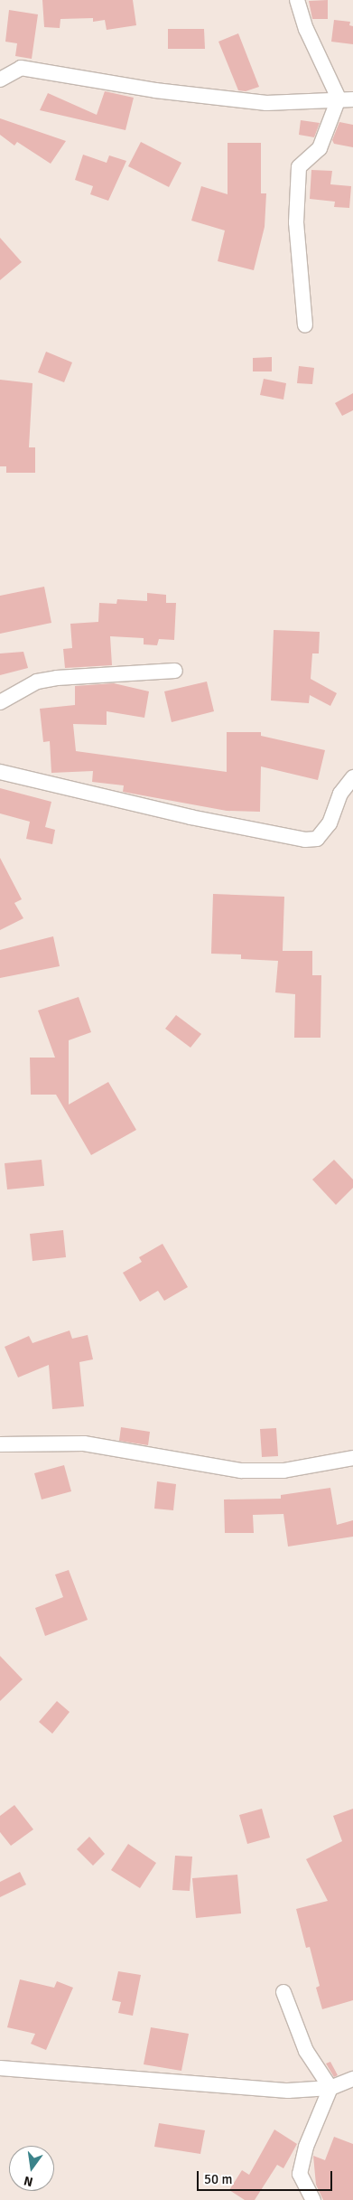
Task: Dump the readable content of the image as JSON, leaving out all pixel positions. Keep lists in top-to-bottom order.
{
  "scale_bar": "50 m",
  "north": "bottom"
}
